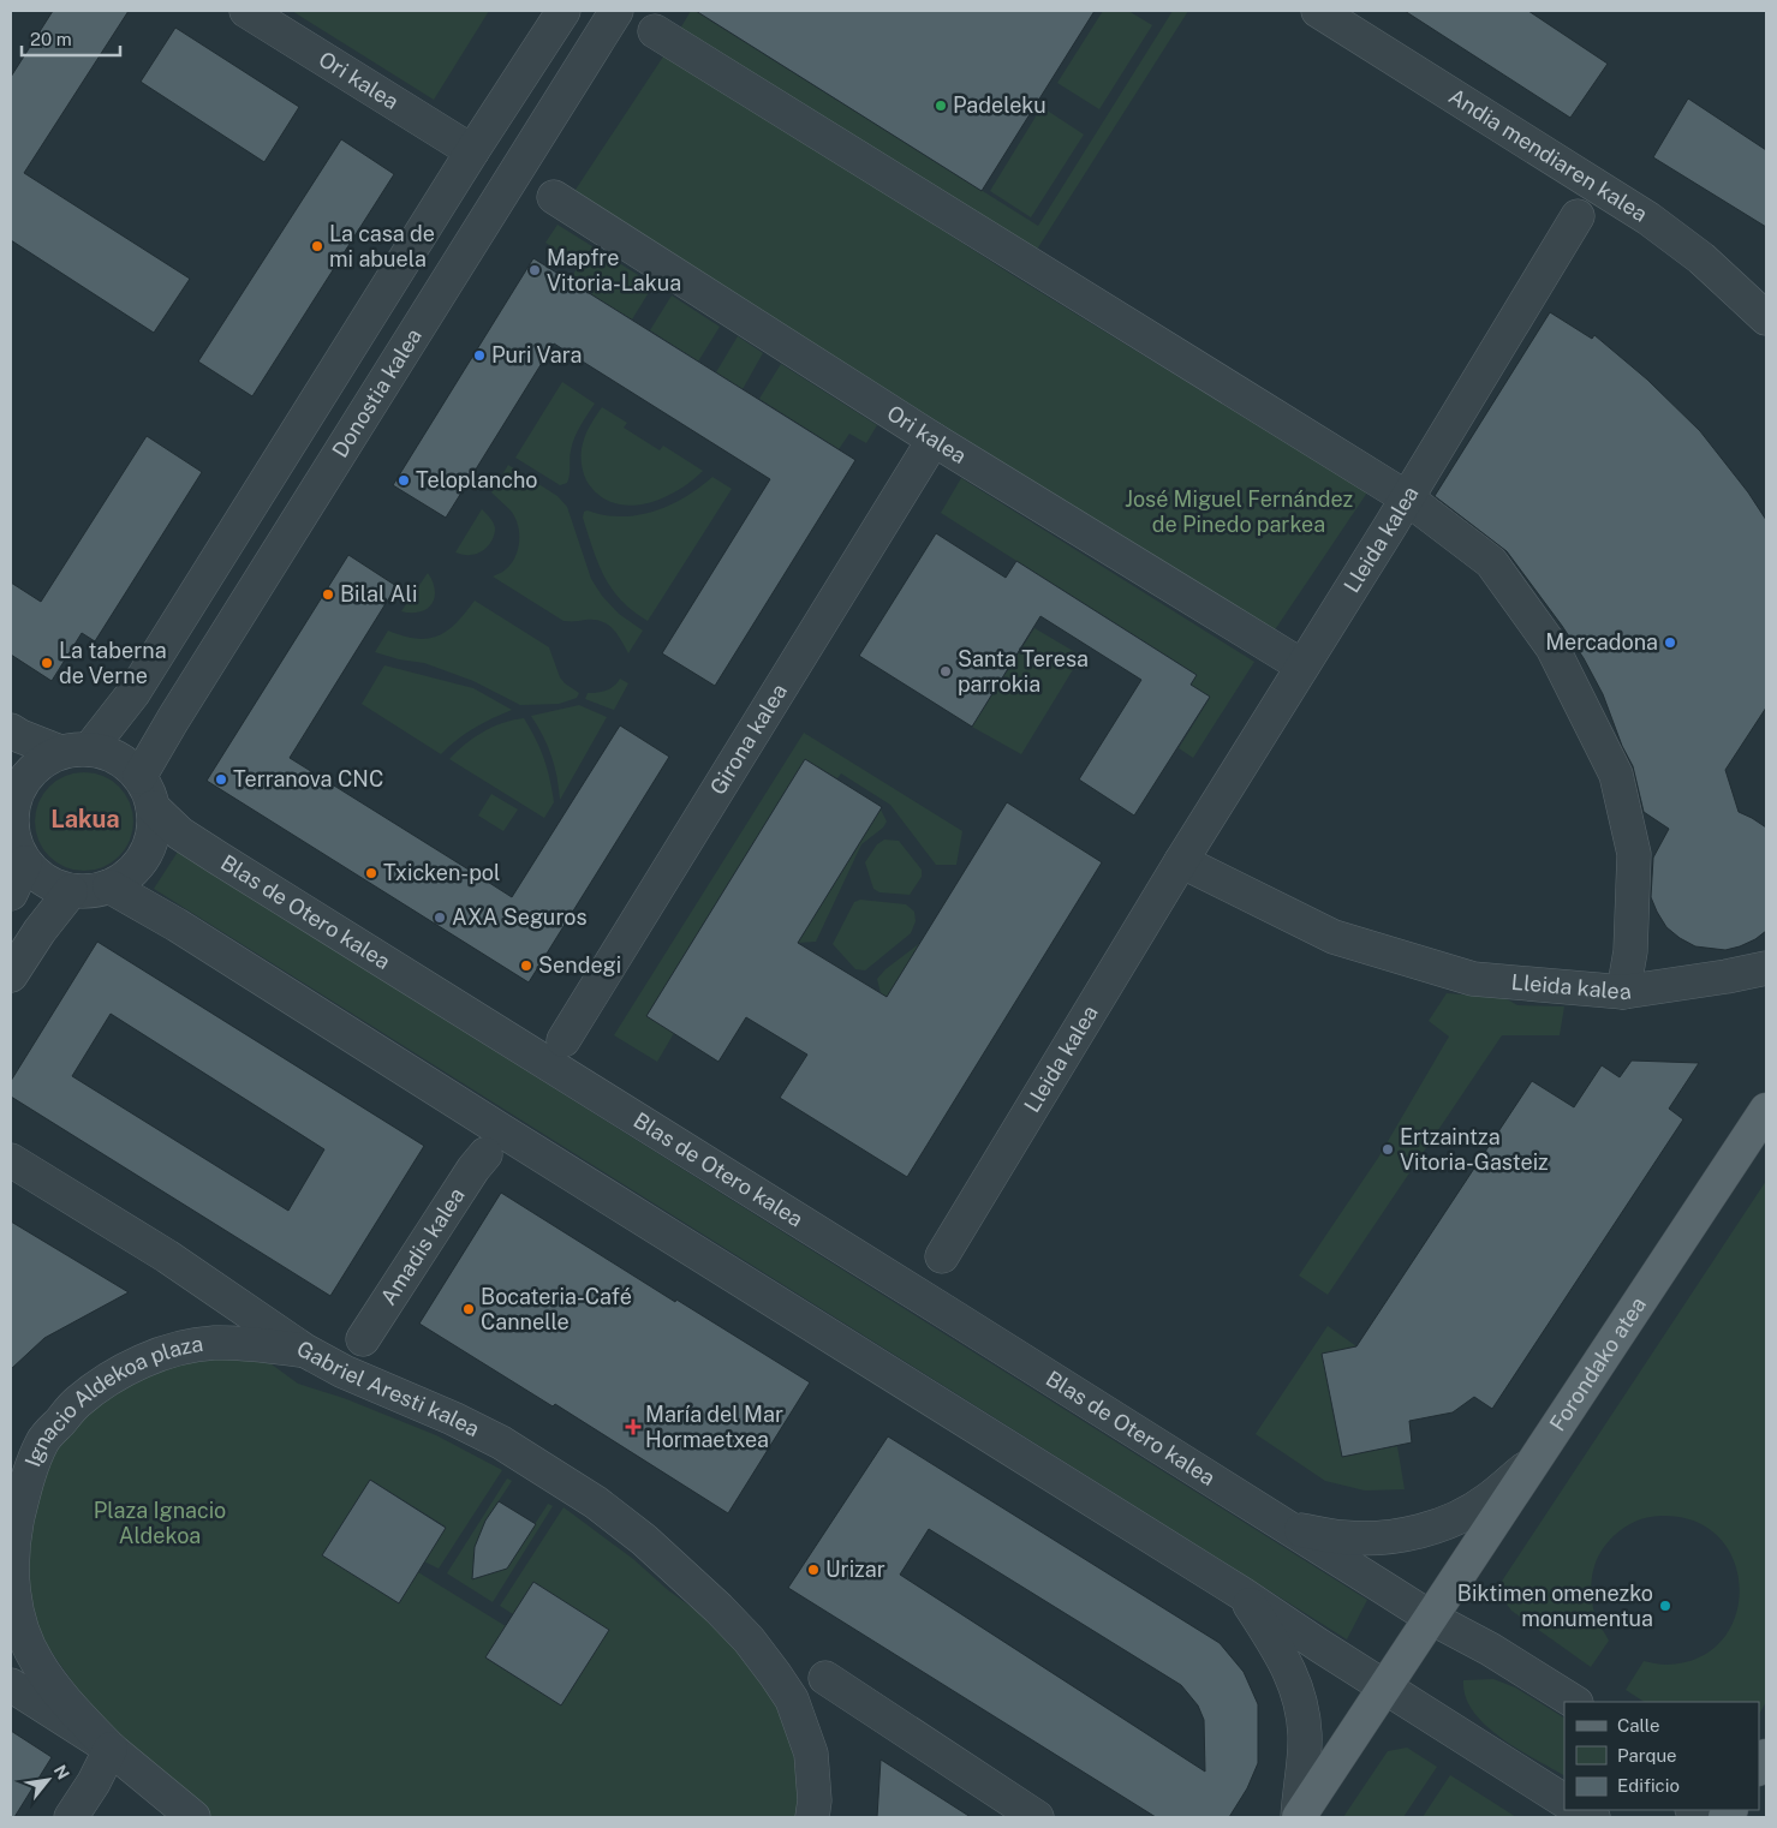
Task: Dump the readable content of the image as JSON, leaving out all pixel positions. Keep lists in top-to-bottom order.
{
  "streets": {
    "main road": ["Forondako atea"],
    "street": [
      "Ori kalea",
      "Andia mendiaren kalea",
      "Donostia kalea",
      "Lleida kalea",
      "Girona kalea",
      "Blas de Otero kalea",
      "Amadis kalea",
      "Gabriel Aresti kalea",
      "Ignacio Aldekoa plaza"
    ]
  },
  "crossings": [
    ["Ori kalea", "Lleida kalea"],
    ["Ori kalea", "Girona kalea"],
    ["Donostia kalea", "Blas de Otero kalea"],
    ["Blas de Otero kalea", "Forondako atea"],
    ["Gabriel Aresti kalea", "Ignacio Aldekoa plaza"]
  ],
  "districts": ["Lakua"],
  "parks": ["José Miguel Fernández de Pinedo parkea", "Plaza Ignacio Aldekoa"],
  "places": {
    "other": [
      "Padeleku",
      "La casa de mi abuela",
      "Mapfre Vitoria-Lakua",
      "Puri Vara",
      "Teloplancho",
      "Bilal Ali",
      "Mercadona",
      "La taberna de Verne",
      "Santa Teresa parrokia",
      "Terranova CNC",
      "Txicken-pol",
      "AXA Seguros",
      "Sendegi",
      "Ertzaintza Vitoria-Gasteiz",
      "Bocateria-Café Cannelle",
      "Urizar",
      "Biktimen omenezko monumentua"
    ],
    "health": ["María del Mar Hormaetxea"]
  },
  "legend": ["Calle", "Parque", "Edificio"],
  "scale_bar": "20 m",
  "north": "top right"
}
